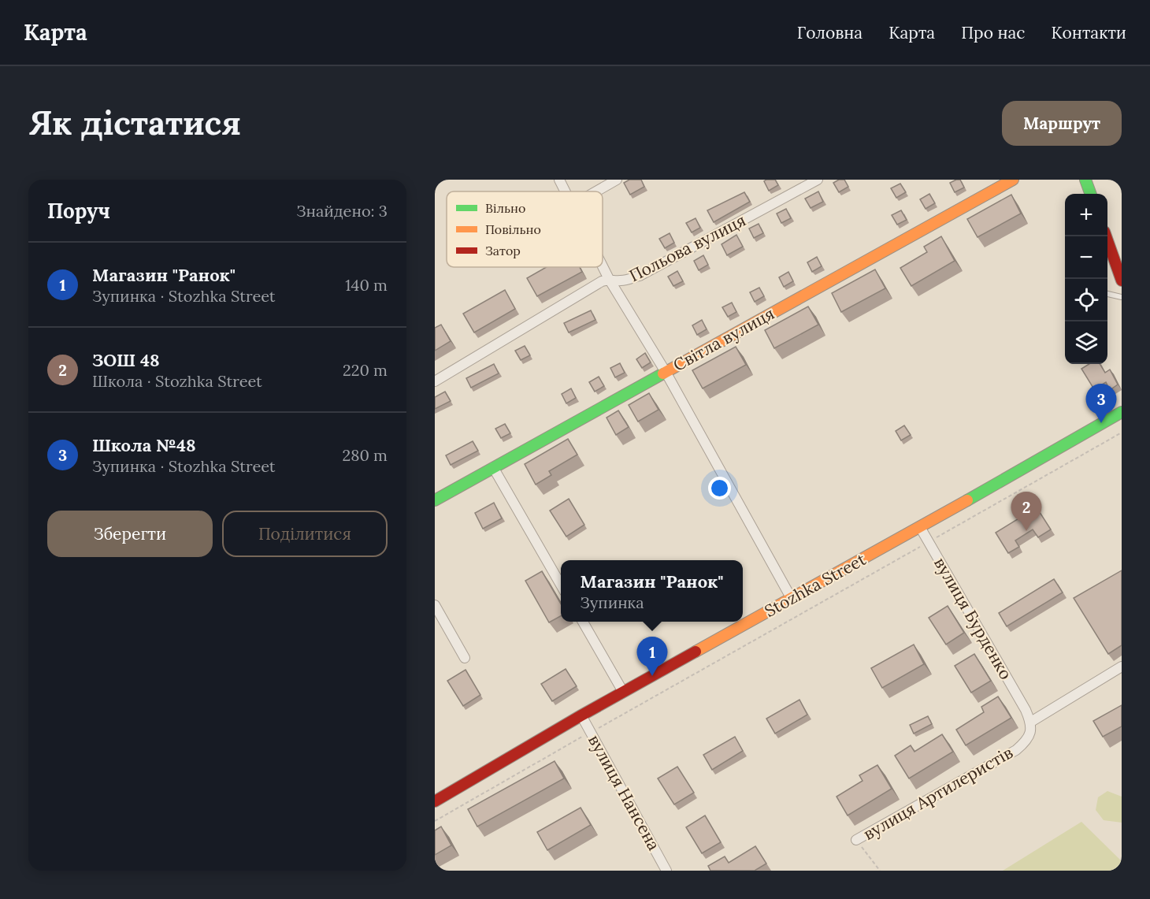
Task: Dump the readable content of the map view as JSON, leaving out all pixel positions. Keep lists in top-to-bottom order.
{
  "streets": {
    "street": [
      "Польова вулиця",
      "Світла вулиця",
      "Stozhka Street",
      "вулиця Бурденко",
      "вулиця Нансена",
      "вулиця Артилеристів"
    ]
  },
  "crossings": [
    ["Stozhka Street", "вулиця Бурденко"],
    ["Stozhka Street", "вулиця Нансена"],
    ["вулиця Бурденко", "вулиця Артилеристів"]
  ],
  "legend": ["Вільно", "Повільно", "Затор"],
  "page": {
    "header": "Карта",
    "nav": [
      "Головна",
      "Карта",
      "Про нас",
      "Контакти"
    ],
    "buttons": [
      "Маршрут",
      ["Зберегти", "Поділитися"]
    ],
    "title": "Як дістатися",
    "heading": ["Поруч", "Знайдено: 3"],
    "map_buttons": ["+", "−"],
    "list": [
      {
        "mark": "1",
        "name": "Магазин \"Ранок\"",
        "note": "Зупинка · Stozhka Street",
        "value": "140 m"
      },
      {
        "mark": "2",
        "name": "ЗОШ 48",
        "note": "Школа · Stozhka Street",
        "value": "220 m"
      },
      {
        "mark": "3",
        "name": "Школа №48",
        "note": "Зупинка · Stozhka Street",
        "value": "280 m"
      }
    ],
    "pins": ["3", "2", "1"],
    "popup": ["Магазин \"Ранок\"", "Зупинка"]
  }
}
